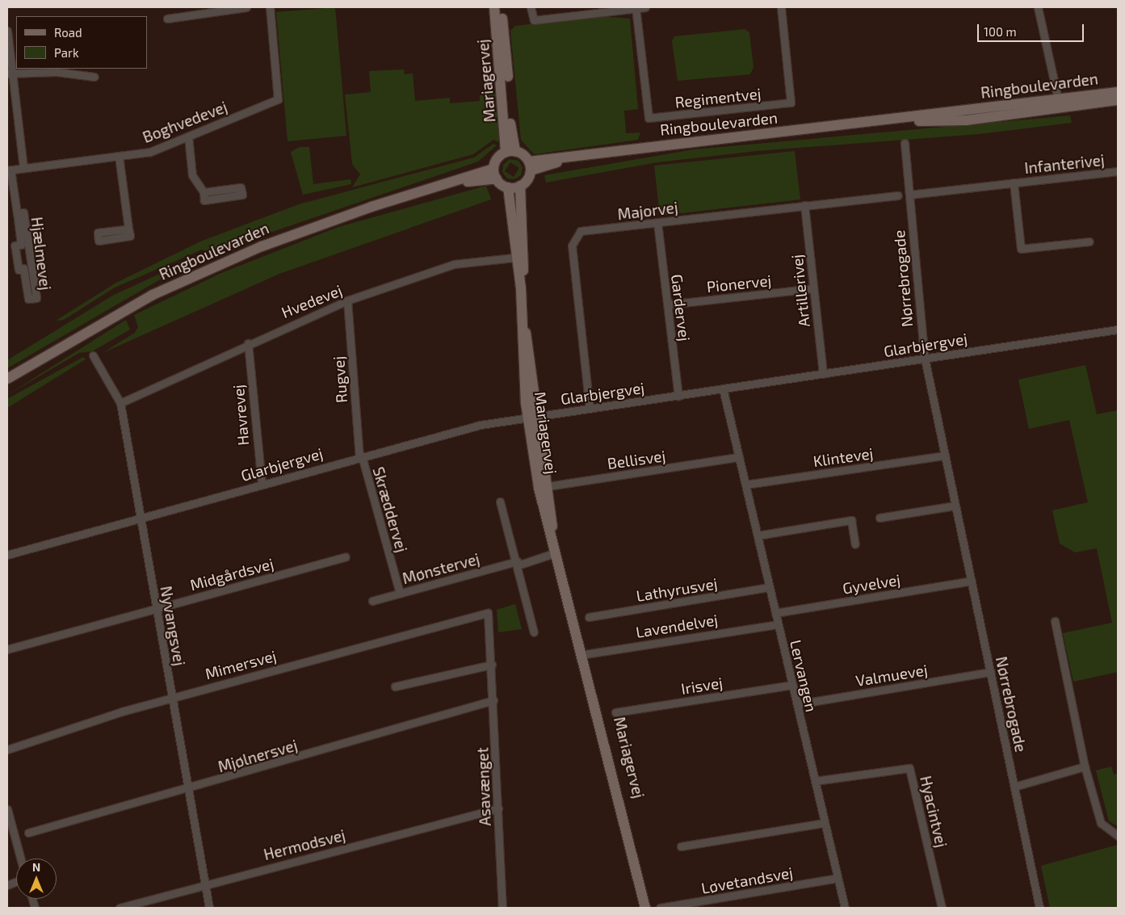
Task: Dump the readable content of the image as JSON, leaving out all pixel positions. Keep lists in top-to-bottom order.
{
  "streets": {
    "main road": ["Mariagervej", "Ringboulevarden"],
    "street": [
      "Regimentvej",
      "Boghvedevej",
      "Infanterivej",
      "Majorvej",
      "Hjælmevej",
      "Nørrebrogade",
      "Pionervej",
      "Artillerivej",
      "Hvedevej",
      "Gardervej",
      "Glarbjergvej",
      "Rugvej",
      "Havrevej",
      "Klintevej",
      "Bellisvej",
      "Skræddervej",
      "Mønstervej",
      "Midgårdsvej",
      "Gyvelvej",
      "Lathyrusvej",
      "Nyvangsvej",
      "Lavendelvej",
      "Mimersvej",
      "Valmuevej",
      "Lervangen",
      "Irisvej",
      "Mjølnersvej",
      "Asavænget",
      "Hyacintvej",
      "Hermodsvej",
      "Løvetandsvej"
    ]
  },
  "crossings": [
    ["Mariagervej", "Ringboulevarden"],
    ["Mariagervej", "Hvedevej"],
    ["Mariagervej", "Glarbjergvej"],
    ["Mariagervej", "Bellisvej"],
    ["Mariagervej", "Lavendelvej"],
    ["Boghvedevej", "Hjælmevej"],
    ["Infanterivej", "Nørrebrogade"],
    ["Majorvej", "Artillerivej"],
    ["Majorvej", "Gardervej"],
    ["Majorvej", "Glarbjergvej"],
    ["Nørrebrogade", "Glarbjergvej"],
    ["Nørrebrogade", "Klintevej"],
    ["Nørrebrogade", "Gyvelvej"],
    ["Nørrebrogade", "Valmuevej"],
    ["Pionervej", "Artillerivej"],
    ["Pionervej", "Gardervej"],
    ["Artillerivej", "Glarbjergvej"],
    ["Hvedevej", "Rugvej"],
    ["Hvedevej", "Havrevej"],
    ["Hvedevej", "Nyvangsvej"],
    ["Gardervej", "Glarbjergvej"],
    ["Glarbjergvej", "Rugvej"],
    ["Glarbjergvej", "Havrevej"],
    ["Glarbjergvej", "Skræddervej"],
    ["Glarbjergvej", "Nyvangsvej"],
    ["Glarbjergvej", "Lervangen"],
    ["Rugvej", "Skræddervej"],
    ["Klintevej", "Lervangen"],
    ["Bellisvej", "Lervangen"],
    ["Skræddervej", "Mønstervej"],
    ["Midgårdsvej", "Nyvangsvej"],
    ["Gyvelvej", "Lervangen"],
    ["Lathyrusvej", "Lervangen"],
    ["Nyvangsvej", "Mimersvej"],
    ["Nyvangsvej", "Mjølnersvej"],
    ["Nyvangsvej", "Hermodsvej"],
    ["Lavendelvej", "Lervangen"],
    ["Mimersvej", "Asavænget"],
    ["Valmuevej", "Lervangen"],
    ["Lervangen", "Irisvej"],
    ["Lervangen", "Hyacintvej"],
    ["Lervangen", "Løvetandsvej"],
    ["Mjølnersvej", "Asavænget"],
    ["Asavænget", "Hermodsvej"]
  ],
  "legend": ["Road", "Park"],
  "scale_bar": "100 m",
  "north": "top"
}
